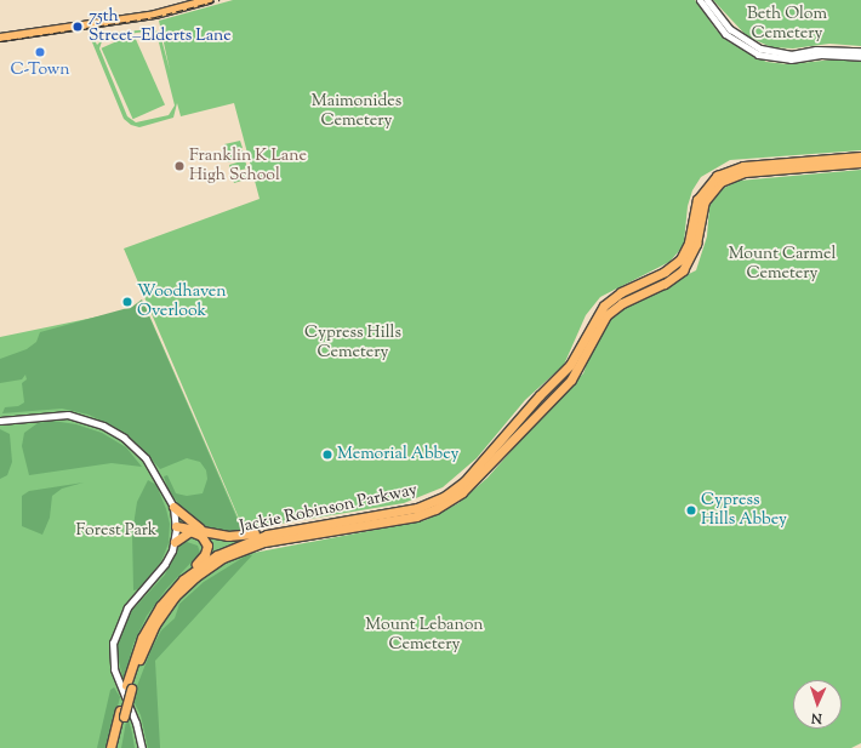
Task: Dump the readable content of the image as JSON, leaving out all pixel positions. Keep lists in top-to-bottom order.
{
  "streets": {
    "highway": ["Jackie Robinson Parkway"]
  },
  "parks": [
    "Beth Olom Cemetery",
    "Maimonides Cemetery",
    "Mount Carmel Cemetery",
    "Cypress Hills Cemetery",
    "Forest Park",
    "Mount Lebanon Cemetery"
  ],
  "places": [
    "75th Street–Elderts Lane",
    "C-Town",
    "Franklin K Lane High School",
    "Woodhaven Overlook",
    "Memorial Abbey",
    "Cypress Hills Abbey"
  ],
  "north": "bottom"
}
